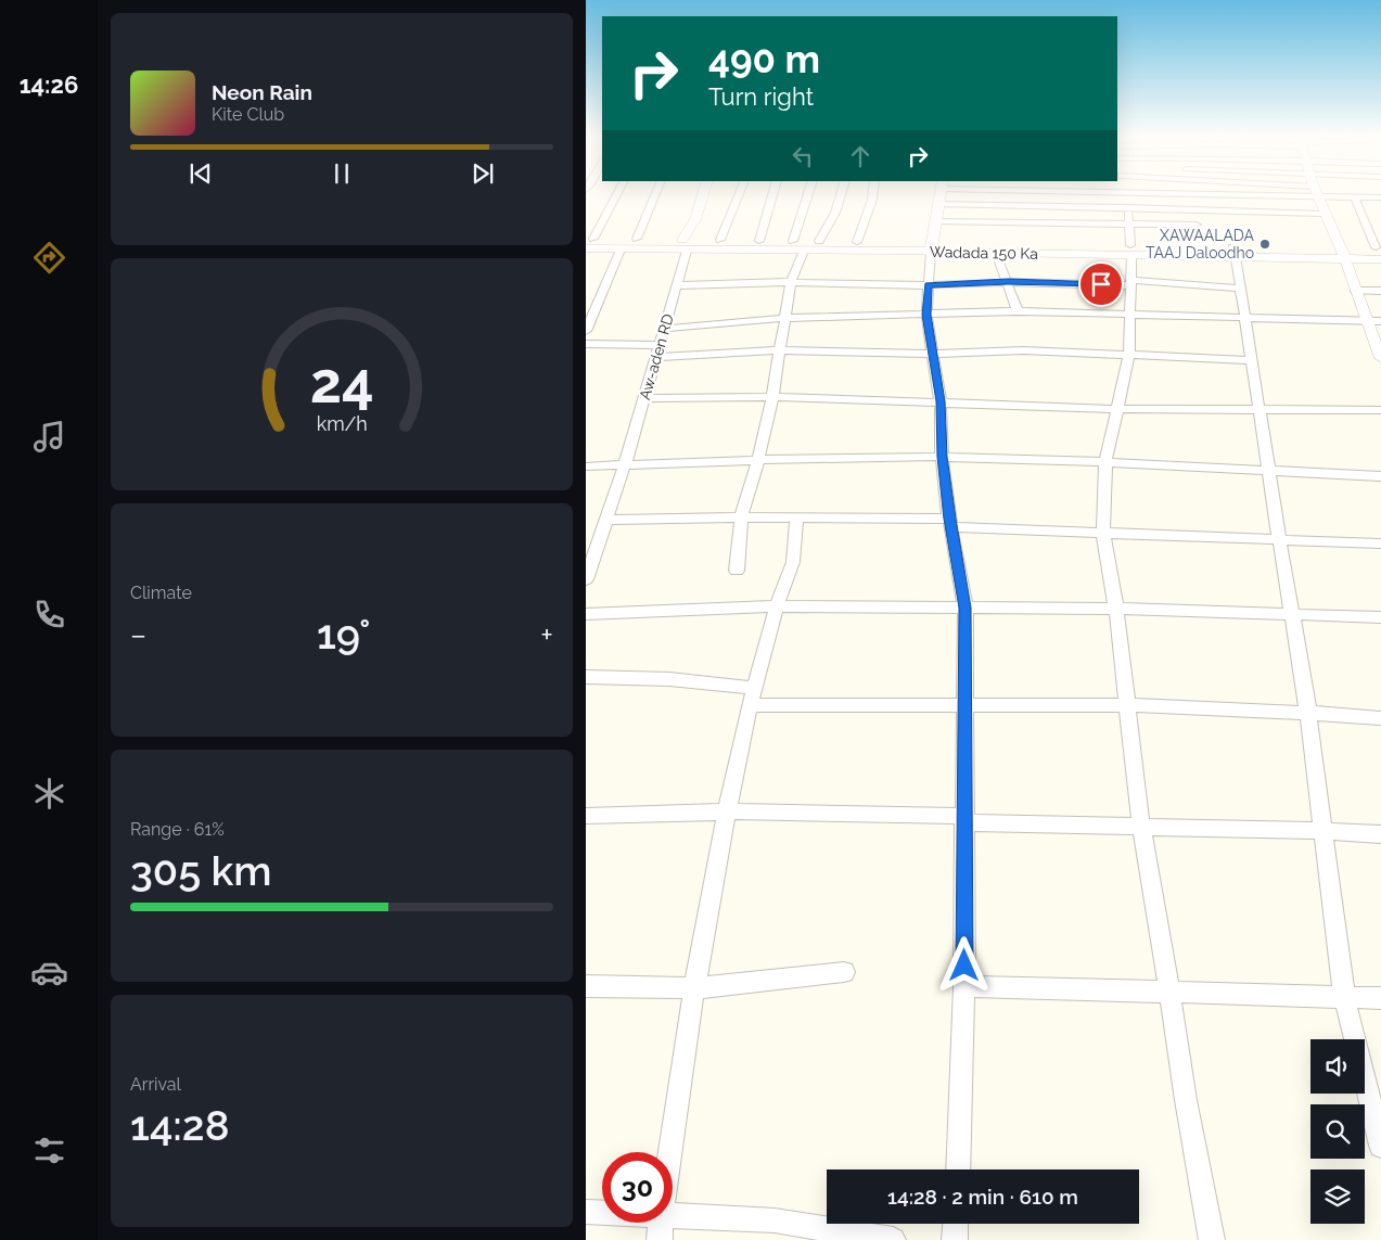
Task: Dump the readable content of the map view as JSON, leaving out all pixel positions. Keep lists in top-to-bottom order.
{
  "streets": {
    "street": ["Wadada 150 Ka", "Aw-aden RD"]
  },
  "crossings": [
    ["Wadada 150 Ka", "Aw-aden RD"]
  ],
  "places": ["XAWAALADA TAAJ Daloodho"],
  "page": {
    "tabs": "14:26",
    "turn": ["490 m", "Turn right"],
    "song": ["Neon Rain", "Kite Club"],
    "tile": [
      "Climate",
      ["Range · 61%", "305 km"],
      ["Arrival", "14:28"]
    ],
    "heat": ["−", "19°", "+"],
    "limit": "30",
    "trip": "14:28 · 2 min · 610 m",
    "gauge": ["24", "km/h"]
  }
}
